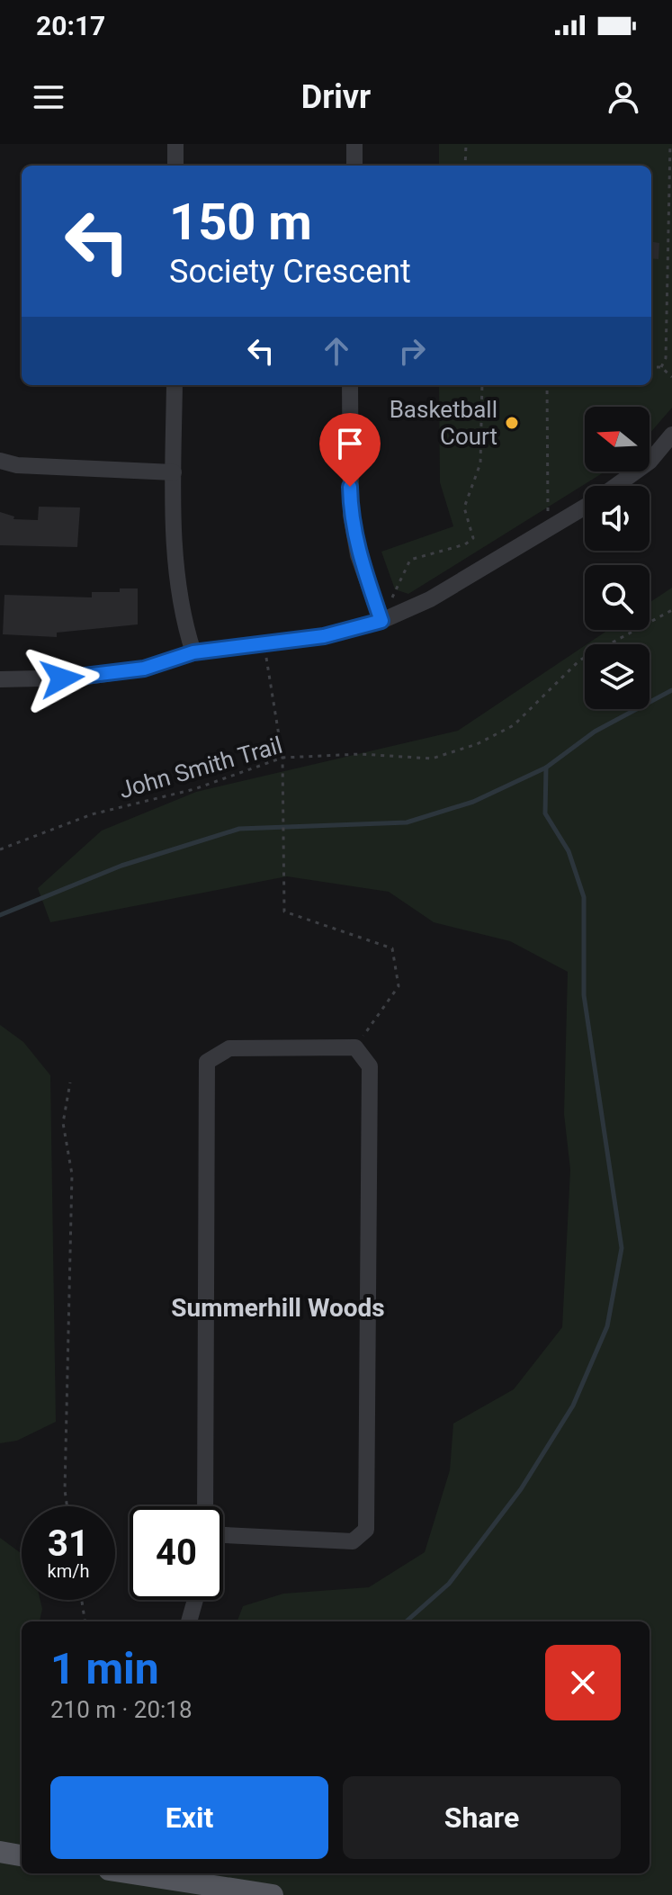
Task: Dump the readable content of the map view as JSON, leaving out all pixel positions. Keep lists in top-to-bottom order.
{
  "streets": {
    "path": ["John Smith Trail"]
  },
  "districts": ["Summerhill Woods"],
  "places": ["Basketball Court"],
  "north": "left",
  "page": {
    "status": "20:17",
    "header": "Drivr",
    "turn": ["150 m", "Society Crescent"],
    "speed": "31 km/h",
    "limit": "40",
    "heading": ["1 min", "210 m · 20:18"],
    "buttons": ["Exit", "Share"]
  }
}
